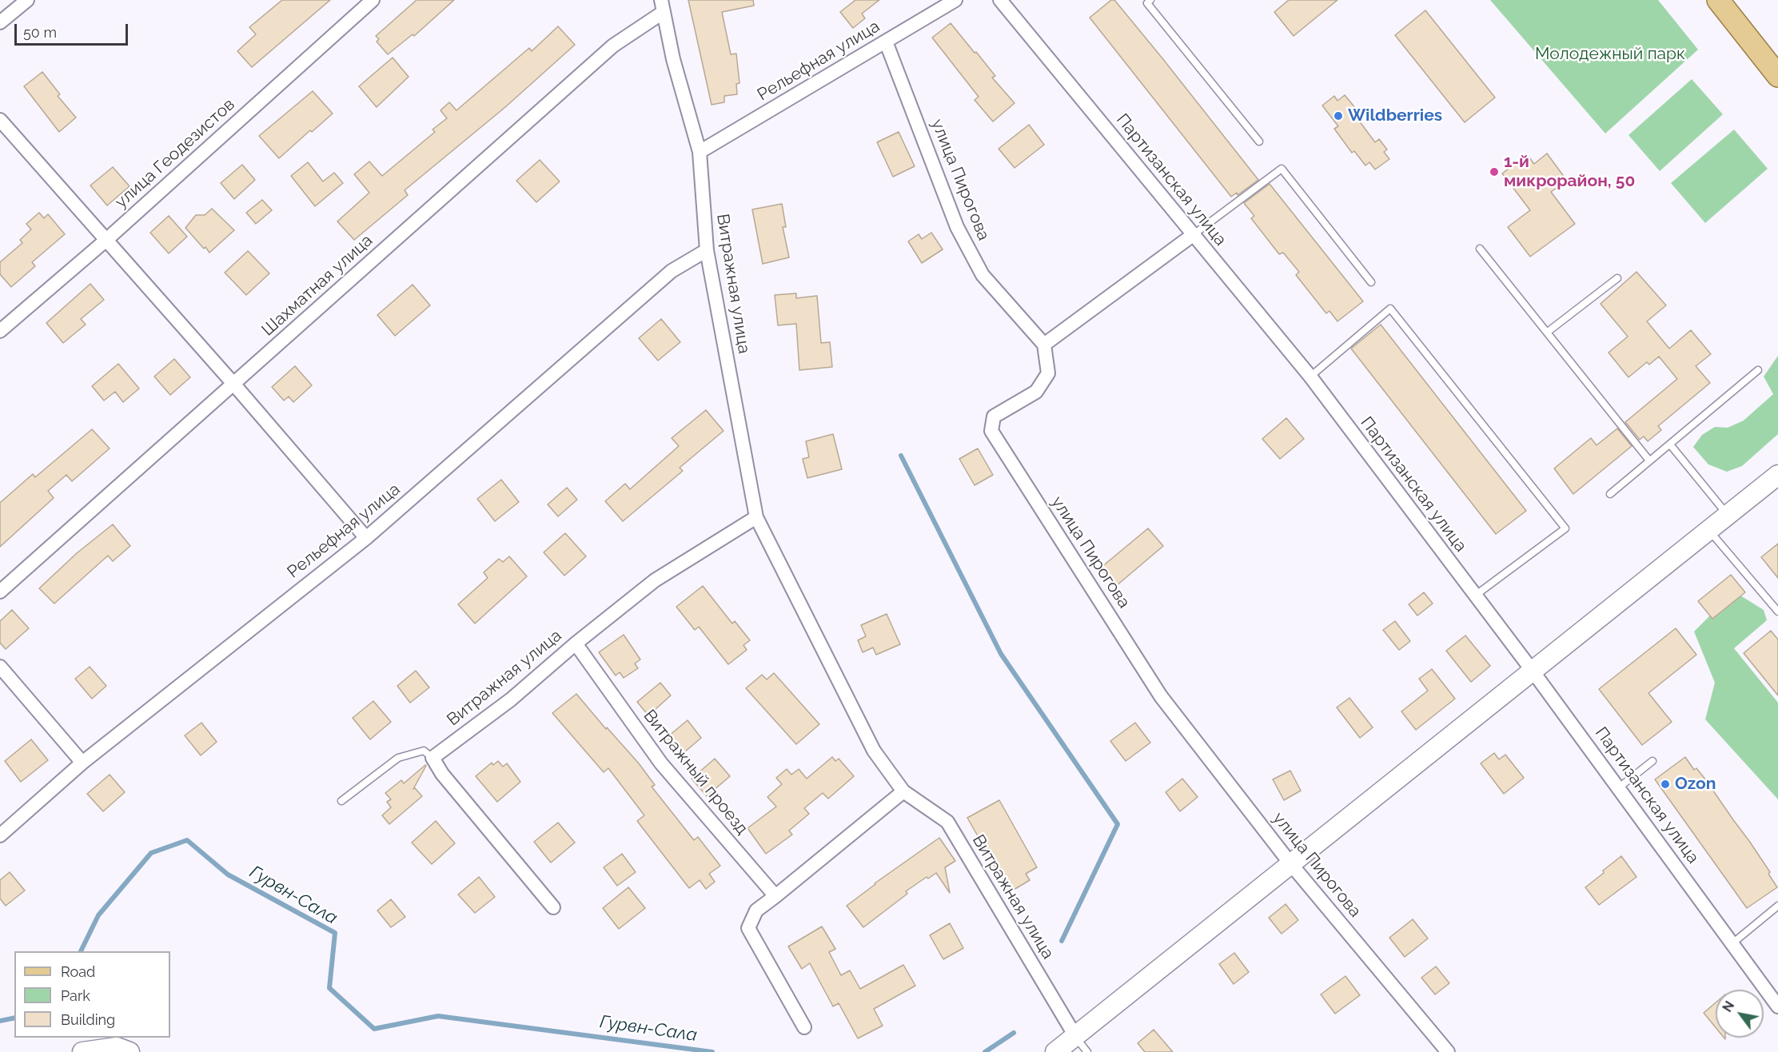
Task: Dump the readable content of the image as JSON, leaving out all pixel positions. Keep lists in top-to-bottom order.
{
  "streets": {
    "street": [
      "Рельефная улица",
      "улица Геодезистов",
      "улица Пирогова",
      "Партизанская улица",
      "Витражная улица",
      "Шахматная улица",
      "Витражный проезд"
    ]
  },
  "crossings": [
    ["Рельефная улица", "улица Пирогова"],
    ["Рельефная улица", "Витражная улица"],
    ["Витражная улица", "Шахматная улица"],
    ["Витражная улица", "Витражный проезд"]
  ],
  "water": ["Гурвн-Сала"],
  "parks": ["Молодежный парк"],
  "places": ["Wildberries", "1-й микрорайон, 50", "Ozon"],
  "legend": ["Road", "Park", "Building"],
  "scale_bar": "50 m",
  "north": "top left"
}
